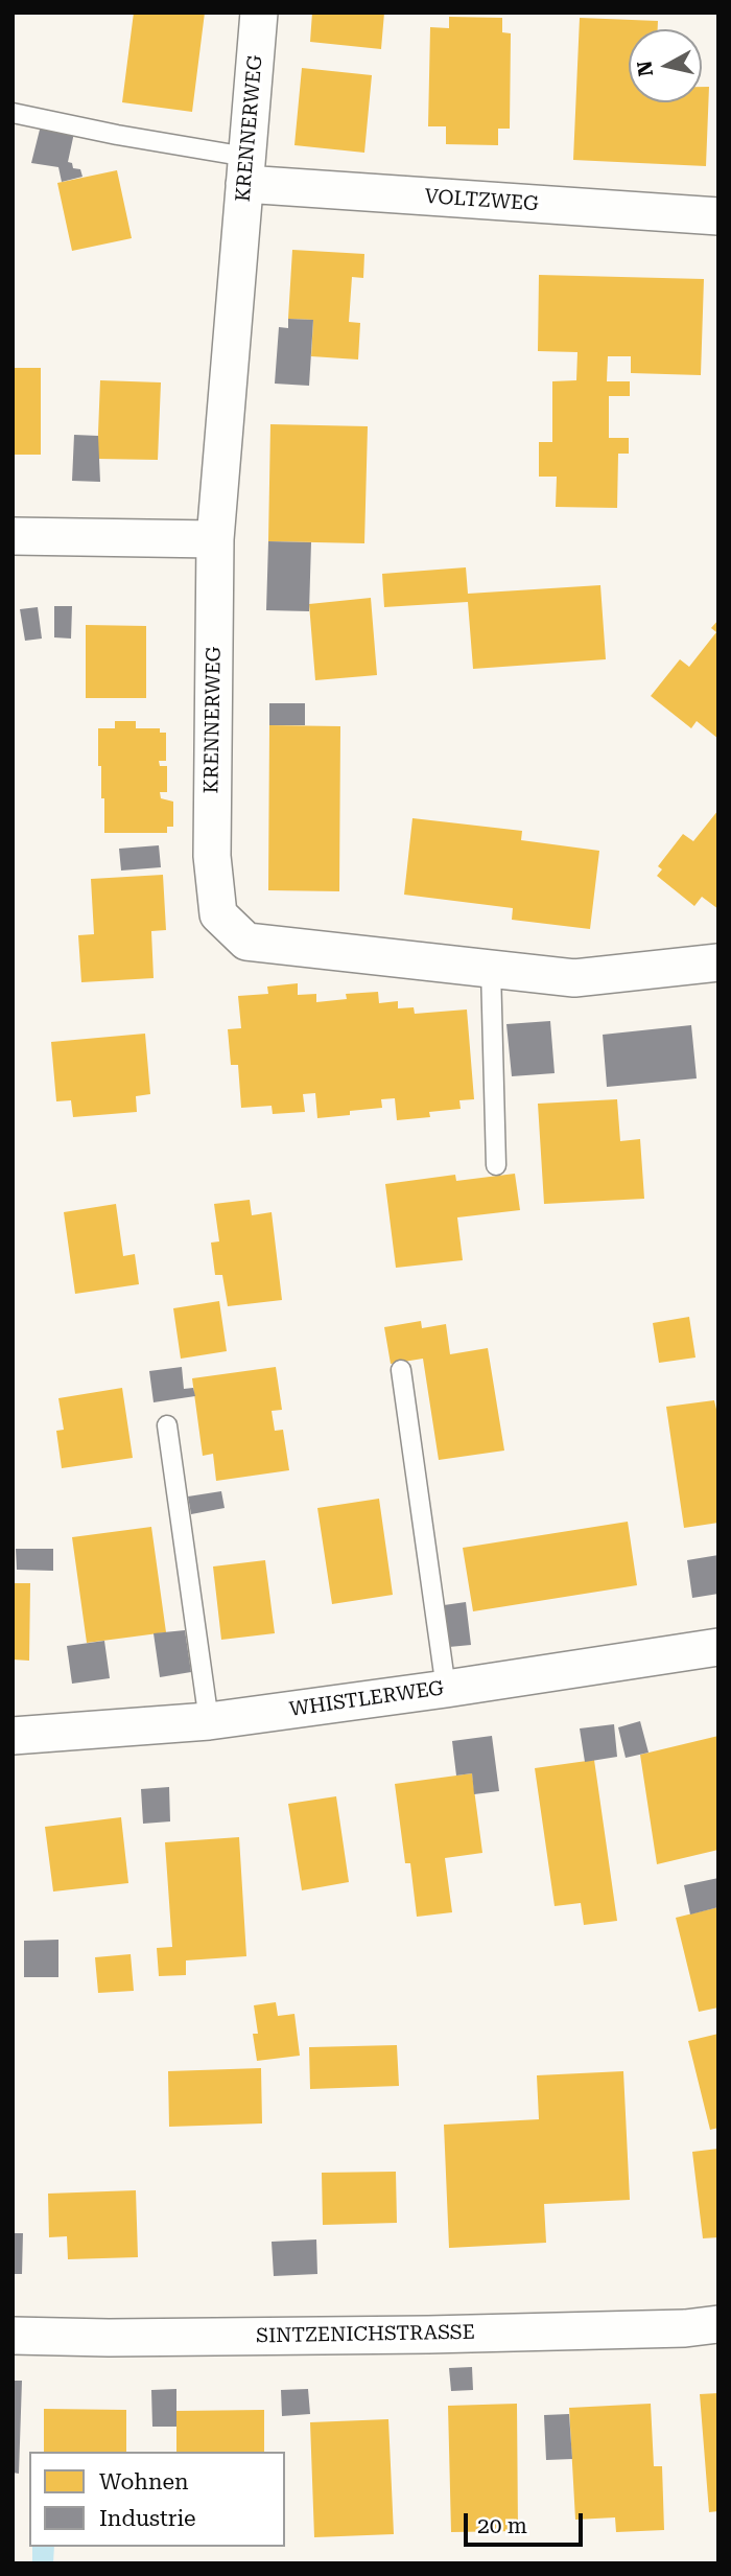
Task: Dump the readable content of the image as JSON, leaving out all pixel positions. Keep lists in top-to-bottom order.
{
  "streets": {
    "street": [
      "KRENNERWEG",
      "VOLTZWEG",
      "WHISTLERWEG",
      "SINTZENICHSTRASSE"
    ]
  },
  "crossings": [
    ["KRENNERWEG", "VOLTZWEG"]
  ],
  "legend": ["Wohnen", "Industrie"],
  "scale_bar": "20 m",
  "north": "left"
}
